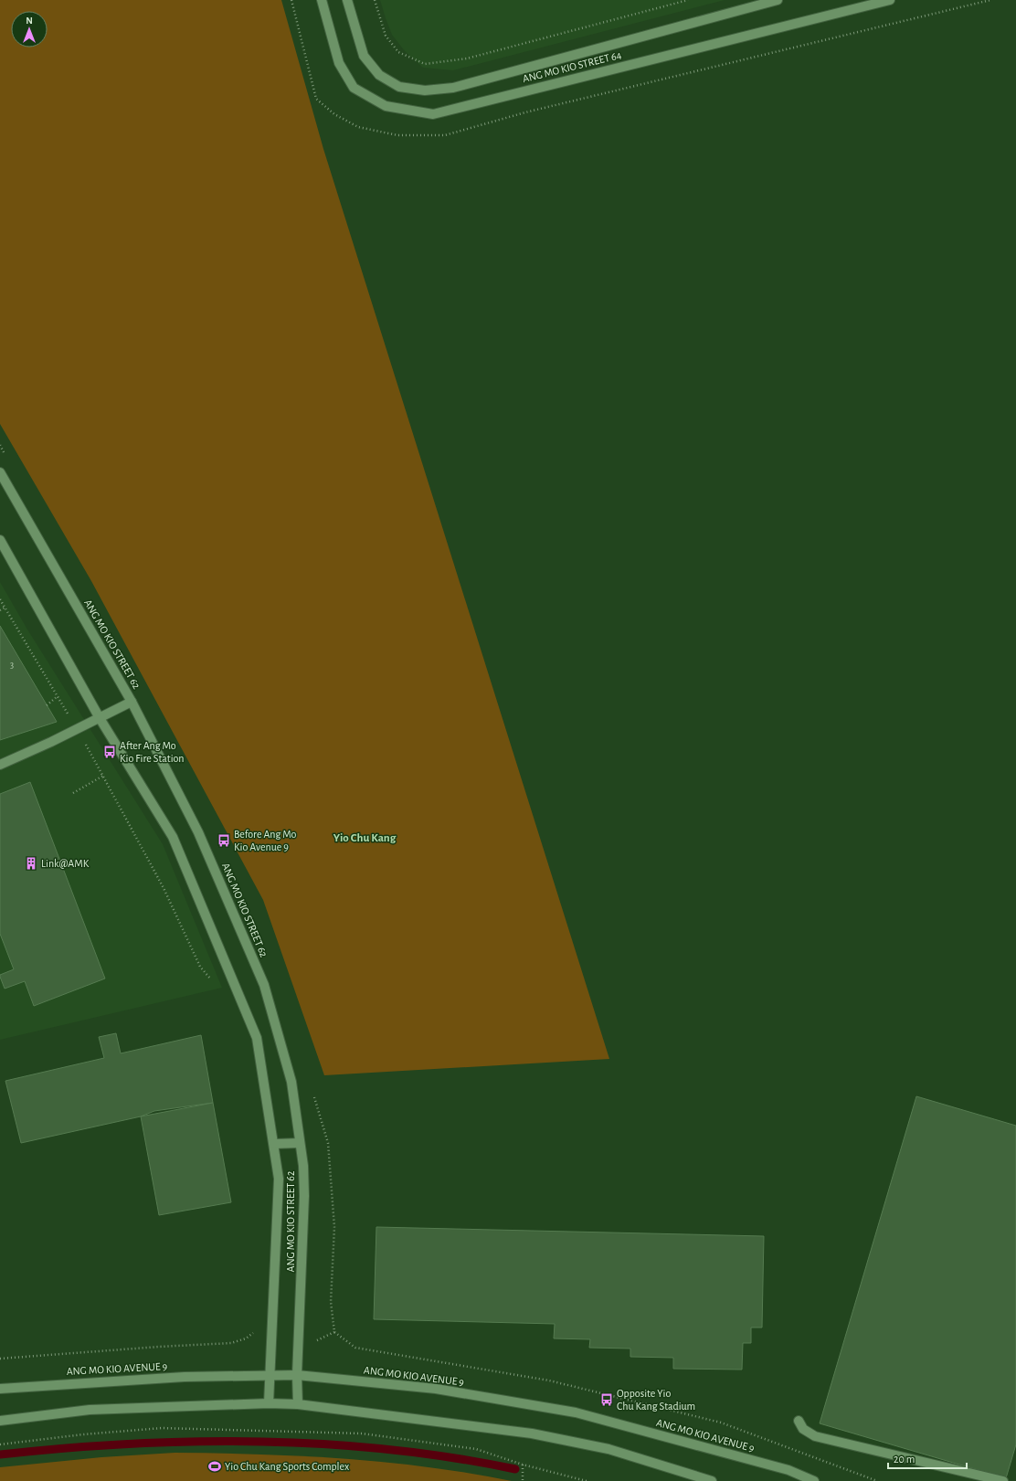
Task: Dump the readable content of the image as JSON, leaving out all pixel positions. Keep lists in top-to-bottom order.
{
  "streets": {
    "street": ["ANG MO KIO STREET 64", "ANG MO KIO STREET 62", "ANG MO KIO AVENUE 9"]
  },
  "crossings": [
    ["ANG MO KIO STREET 62", "ANG MO KIO AVENUE 9"]
  ],
  "districts": ["Yio Chu Kang"],
  "places": {
    "bus stop": ["After Ang Mo Kio Fire Station", "Before Ang Mo Kio Avenue 9", "Opposite Yio Chu Kang Stadium"],
    "building": ["Link@AMK"],
    "sports": ["Yio Chu Kang Sports Complex"]
  },
  "house_numbers": ["3"],
  "scale_bar": "20 m",
  "north": "top"
}
